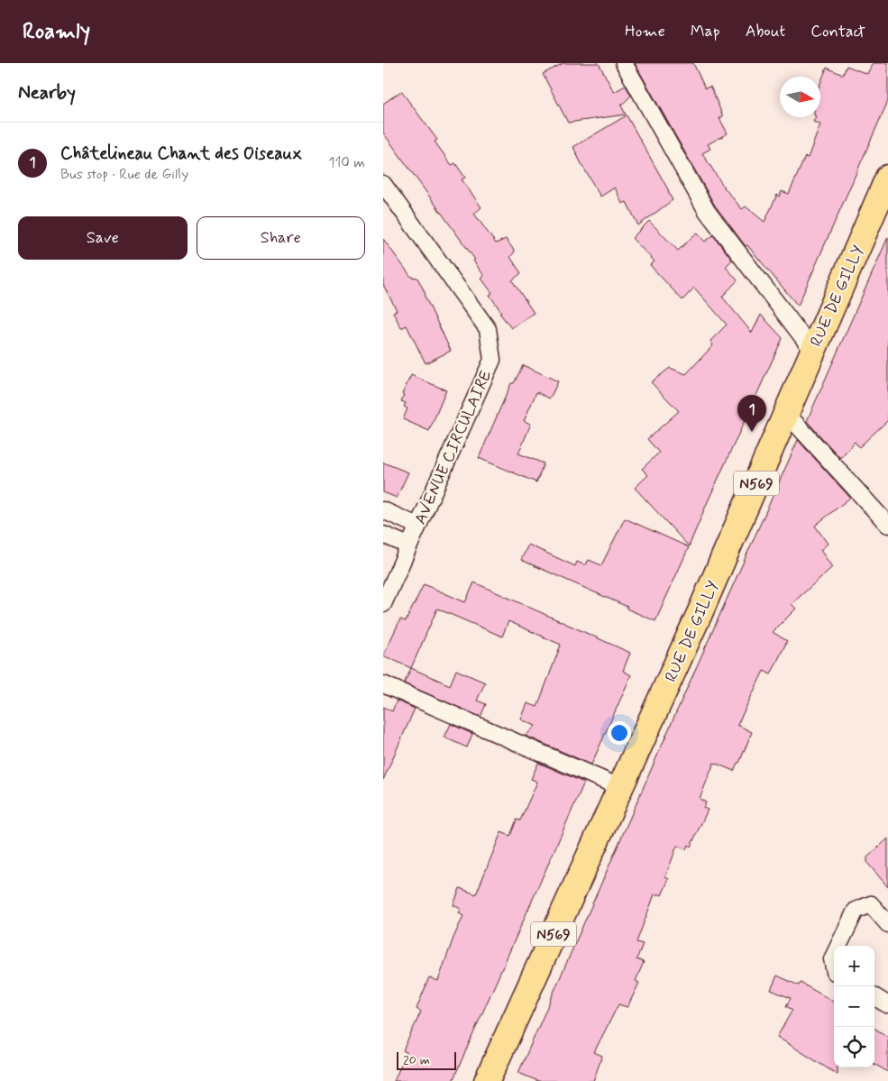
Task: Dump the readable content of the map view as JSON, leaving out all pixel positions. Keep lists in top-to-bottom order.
{
  "streets": {
    "main road": ["RUE DE GILLY", "N569"],
    "street": ["AVENUE CIRCULAIRE"]
  },
  "scale_bar": "20 m",
  "north": "right",
  "page": {
    "header": "Roamly",
    "nav": [
      "Home",
      "Map",
      "About",
      "Contact"
    ],
    "heading": "Nearby",
    "list": [
      {
        "mark": "1",
        "name": "Châtelineau Chant des Oiseaux",
        "note": "Bus stop · Rue de Gilly",
        "value": "110 m"
      }
    ],
    "buttons": ["Save", "Share"],
    "pins": "1",
    "map_buttons": ["+", "−"],
    "scale": "20 m"
  }
}
